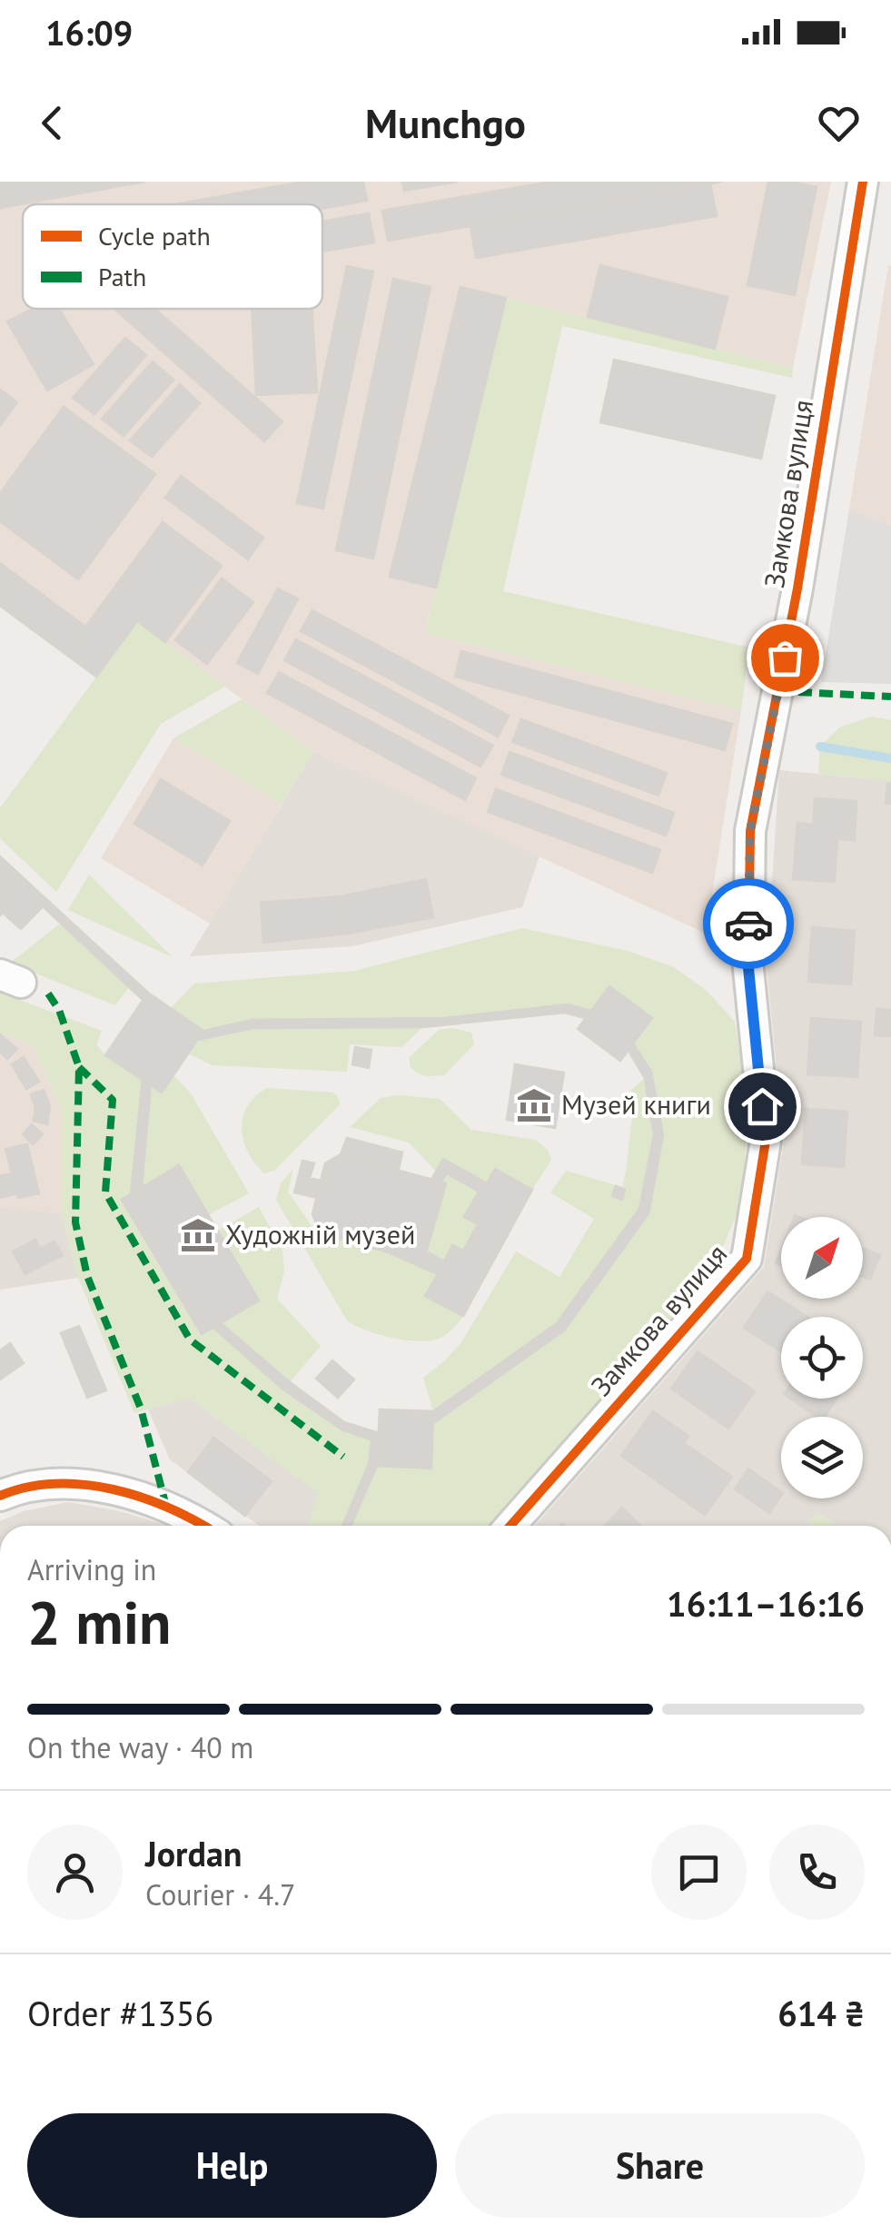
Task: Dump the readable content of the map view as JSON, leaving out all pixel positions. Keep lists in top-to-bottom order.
{
  "streets": {
    "street": ["Замкова вулиця"]
  },
  "places": {
    "museum": ["Музей книги", "Художній музей"]
  },
  "legend": ["Cycle path", "Path"],
  "north": "top right",
  "page": {
    "status": "16:09",
    "header": "Munchgo",
    "heading": ["2 min", "Arriving in", "16:11–16:16"],
    "panel": [
      "Jordan",
      "Courier · 4.7",
      "Order #1356",
      "614 ₴"
    ],
    "bar": "On the way · 40 m",
    "buttons": ["Help", "Share"]
  }
}
